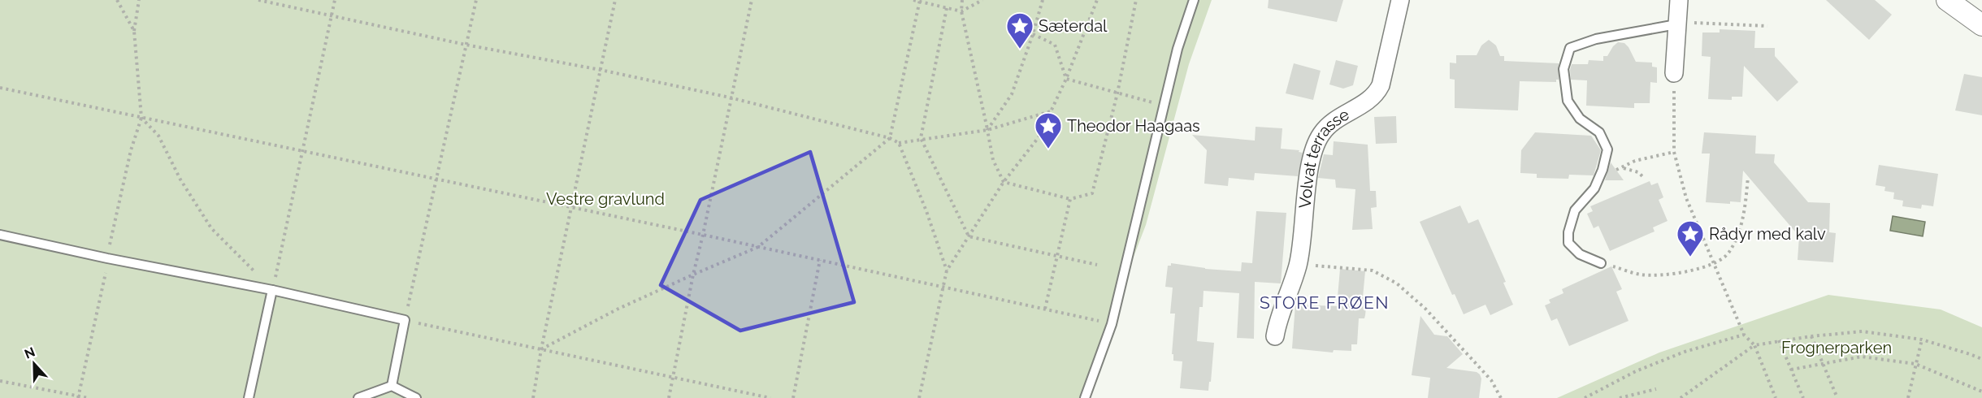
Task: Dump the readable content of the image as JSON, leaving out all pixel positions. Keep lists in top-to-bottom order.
{
  "streets": {
    "street": ["Volvat terrasse"]
  },
  "districts": ["STORE FRØEN"],
  "parks": ["Vestre gravlund", "Frognerparken"],
  "places": {
    "place": ["Sæterdal", "Theodor Haagaas", "Rådyr med kalv"]
  },
  "north": "top"
}
